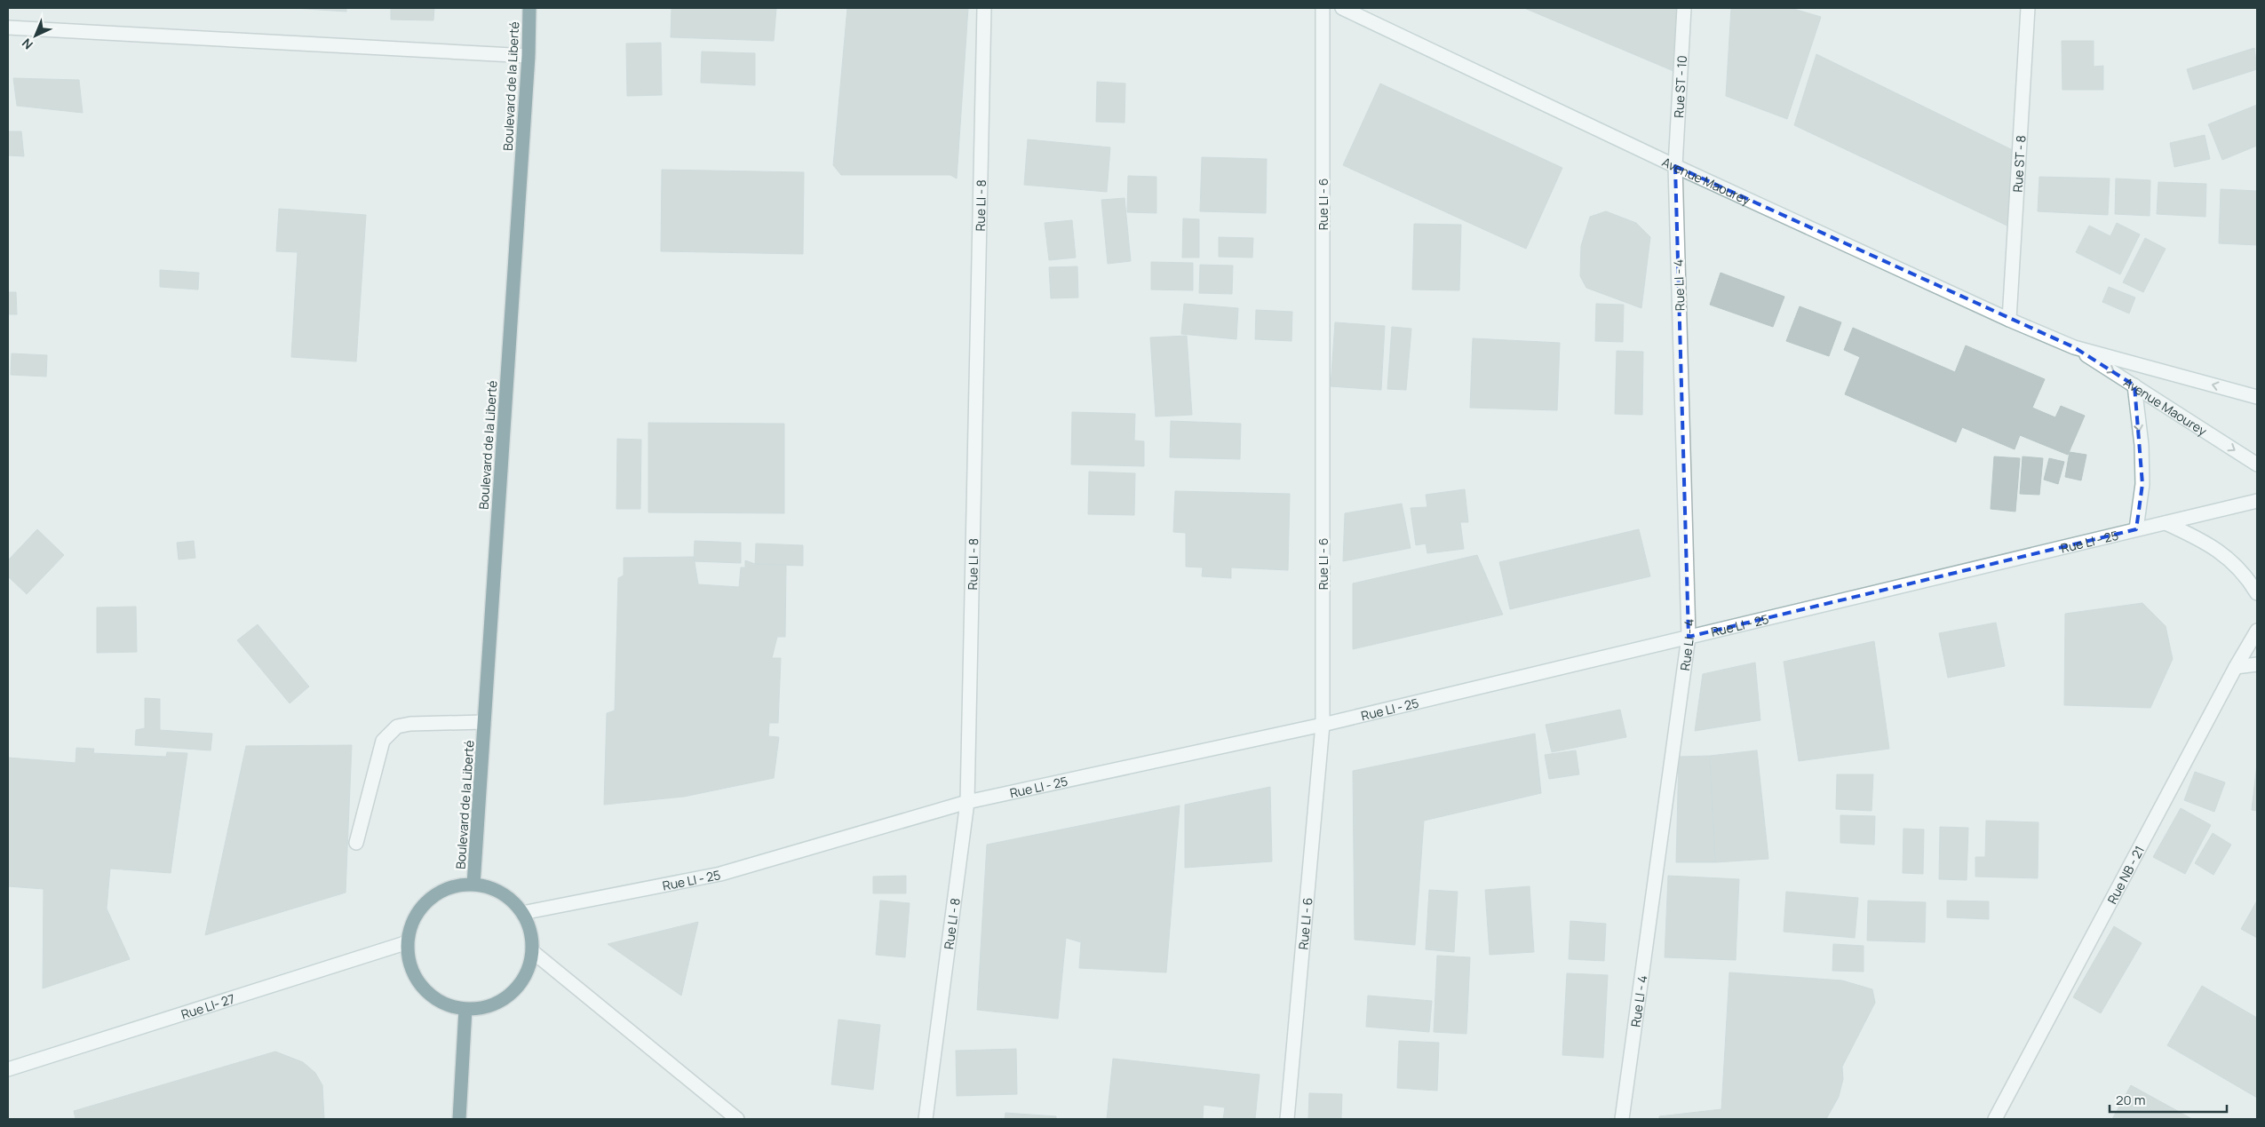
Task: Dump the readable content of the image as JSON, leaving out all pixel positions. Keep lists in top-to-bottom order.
{
  "streets": {
    "highway": ["Boulevard de la Liberté"],
    "street": [
      "Rue ST - 10",
      "Rue ST - 8",
      "Avenue Maourey",
      "Rue LI - 6",
      "Rue LI - 8",
      "Rue LI - 4",
      "Rue LI - 25",
      "Rue NB - 21",
      "Rue LI- 27"
    ]
  },
  "crossings": [
    ["Boulevard de la Liberté", "Rue LI - 25"],
    ["Boulevard de la Liberté", "Rue LI- 27"],
    ["Rue ST - 10", "Avenue Maourey"],
    ["Rue ST - 10", "Rue LI - 4"],
    ["Rue ST - 8", "Avenue Maourey"],
    ["Avenue Maourey", "Rue LI - 4"],
    ["Rue LI - 6", "Rue LI - 25"],
    ["Rue LI - 8", "Rue LI - 25"],
    ["Rue LI - 4", "Rue LI - 25"],
    ["Rue LI - 25", "Rue LI- 27"]
  ],
  "scale_bar": "20 m",
  "north": "bottom left"
}
